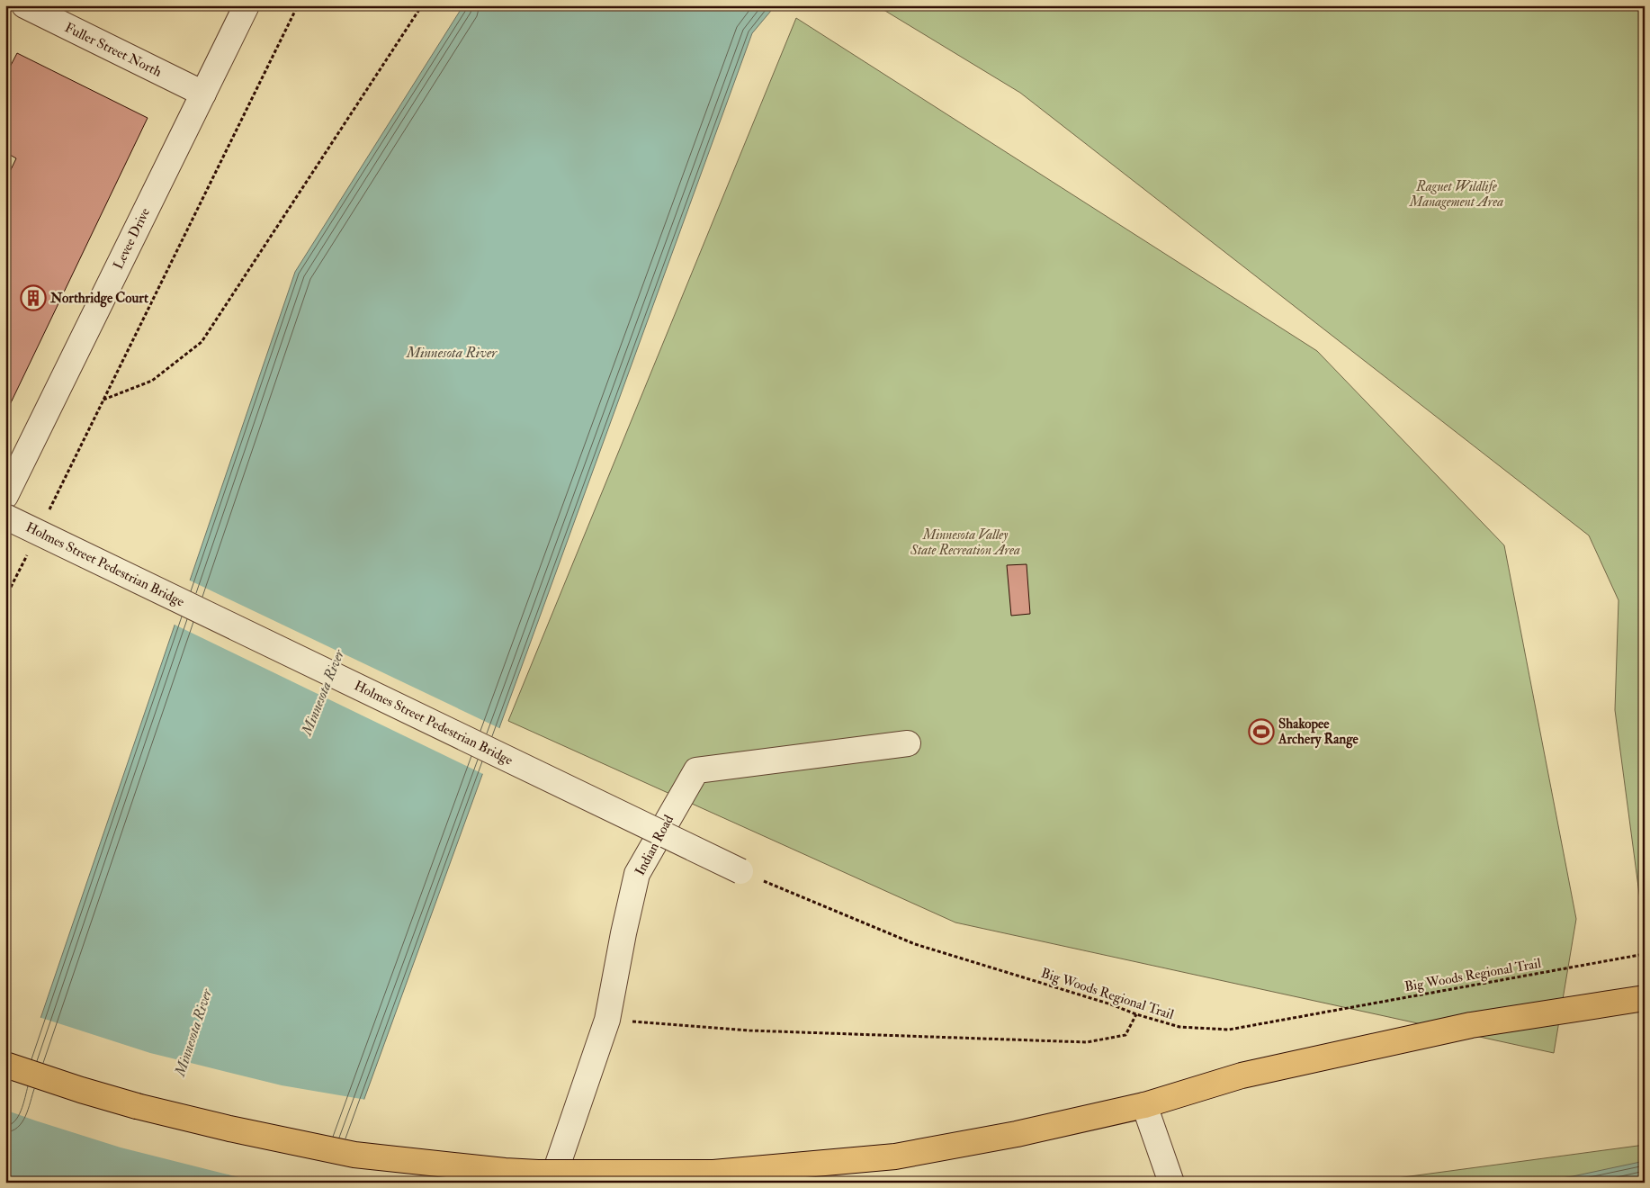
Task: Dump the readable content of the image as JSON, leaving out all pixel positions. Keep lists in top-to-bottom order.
{
  "streets": {
    "street": [
      "Fuller Street North",
      "Levee Drive",
      "Holmes Street Pedestrian Bridge",
      "Indian Road"
    ],
    "path": ["Big Woods Regional Trail"]
  },
  "crossings": [
    ["Fuller Street North", "Levee Drive"],
    ["Holmes Street Pedestrian Bridge", "Big Woods Regional Trail"]
  ],
  "water": ["Minnesota River"],
  "parks": ["Raguet Wildlife Management Area", "Minnesota Valley State Recreation Area"],
  "places": {
    "building": ["Northridge Court"],
    "sports": ["Shakopee Archery Range"]
  }
}
